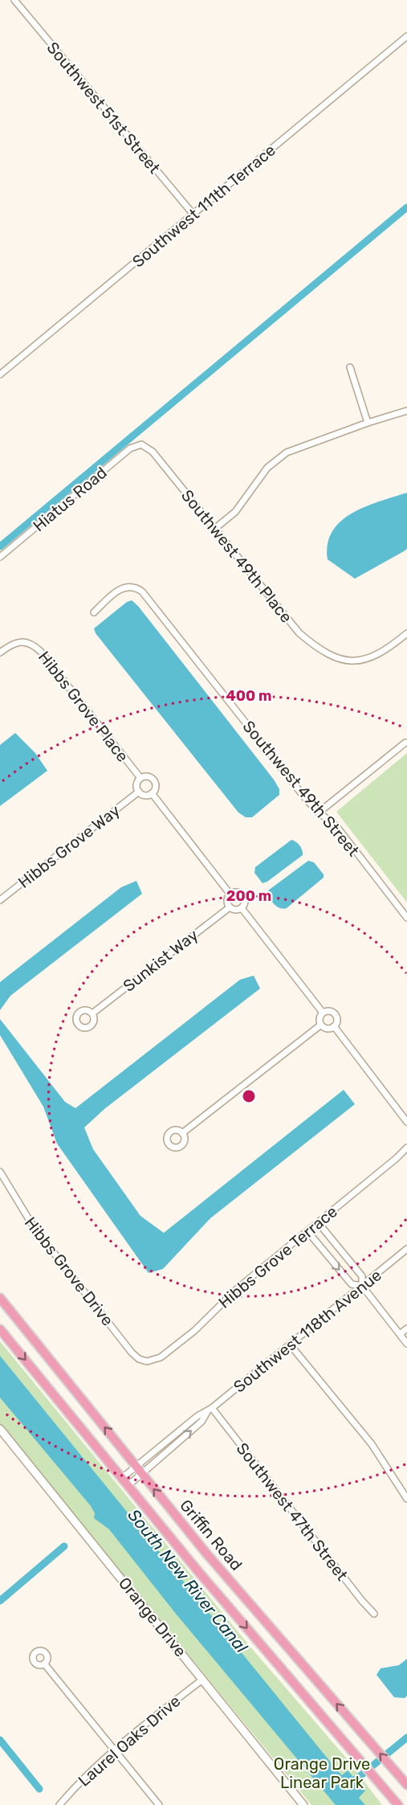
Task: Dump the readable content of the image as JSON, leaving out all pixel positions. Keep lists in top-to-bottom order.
{
  "streets": {
    "main road": ["Griffin Road"],
    "street": [
      "Southwest 51st Street",
      "Southwest 111th Terrace",
      "Hiatus Road",
      "Southwest 49th Place",
      "Hibbs Grove Place",
      "Southwest 49th Street",
      "Hibbs Grove Way",
      "Sunkist Way",
      "Hibbs Grove Terrace",
      "Hibbs Grove Drive",
      "Southwest 118th Avenue",
      "Southwest 47th Street",
      "Orange Drive",
      "Laurel Oaks Drive"
    ]
  },
  "crossings": [
    ["Southwest 51st Street", "Southwest 111th Terrace"],
    ["Hiatus Road", "Southwest 49th Place"],
    ["Hibbs Grove Place", "Hibbs Grove Way"],
    ["Hibbs Grove Terrace", "Hibbs Grove Drive"],
    ["Southwest 118th Avenue", "Southwest 47th Street"],
    ["Southwest 118th Avenue", "Griffin Road"],
    ["Orange Drive", "Laurel Oaks Drive"]
  ],
  "water": ["South New River Canal"],
  "parks": ["Orange Drive Linear Park"],
  "rings": ["400 m", "200 m"]
}
